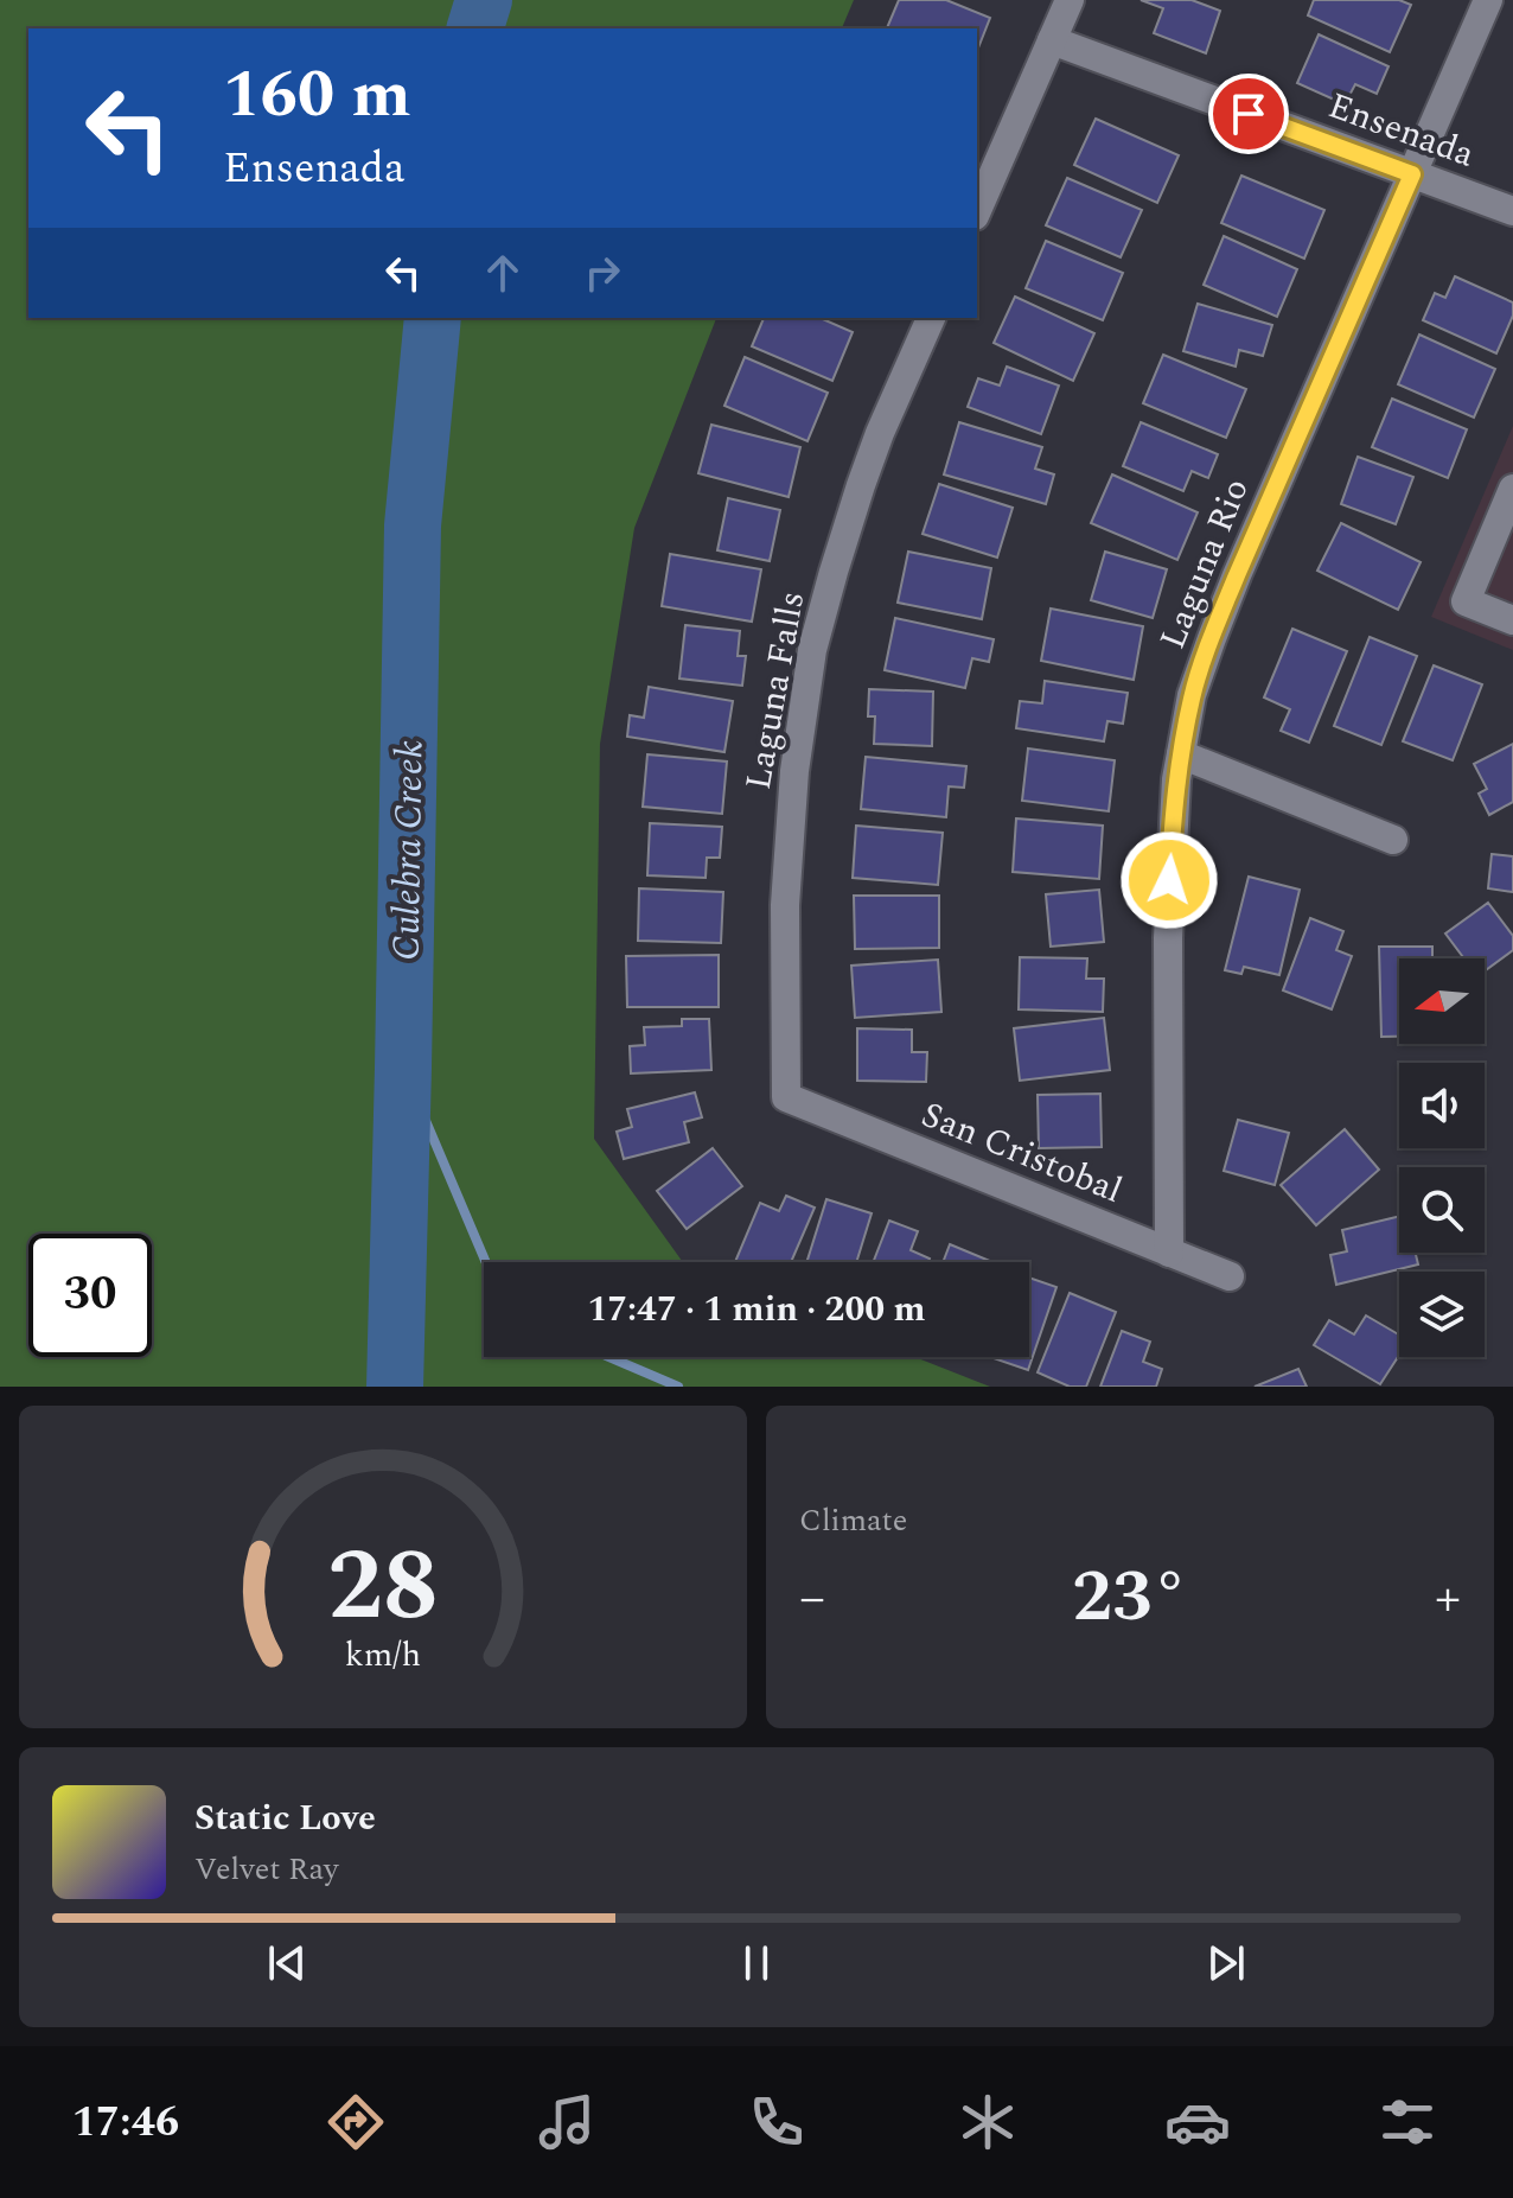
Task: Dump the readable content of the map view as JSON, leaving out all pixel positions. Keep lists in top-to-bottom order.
{
  "streets": {
    "street": [
      "Ensenada",
      "Laguna Rio",
      "Laguna Falls",
      "San Cristobal"
    ]
  },
  "crossings": [
    ["Ensenada", "Laguna Rio"],
    ["Laguna Rio", "San Cristobal"],
    ["Laguna Falls", "San Cristobal"]
  ],
  "water": ["Culebra Creek"],
  "north": "left",
  "page": {
    "turn": ["160 m", "Ensenada"],
    "limit": "30",
    "trip": "17:47 · 1 min · 200 m",
    "tile": "Climate",
    "heat": ["−", "23°", "+"],
    "song": ["Static Love", "Velvet Ray"],
    "tabs": "17:46",
    "gauge": ["28", "km/h"]
  }
}
